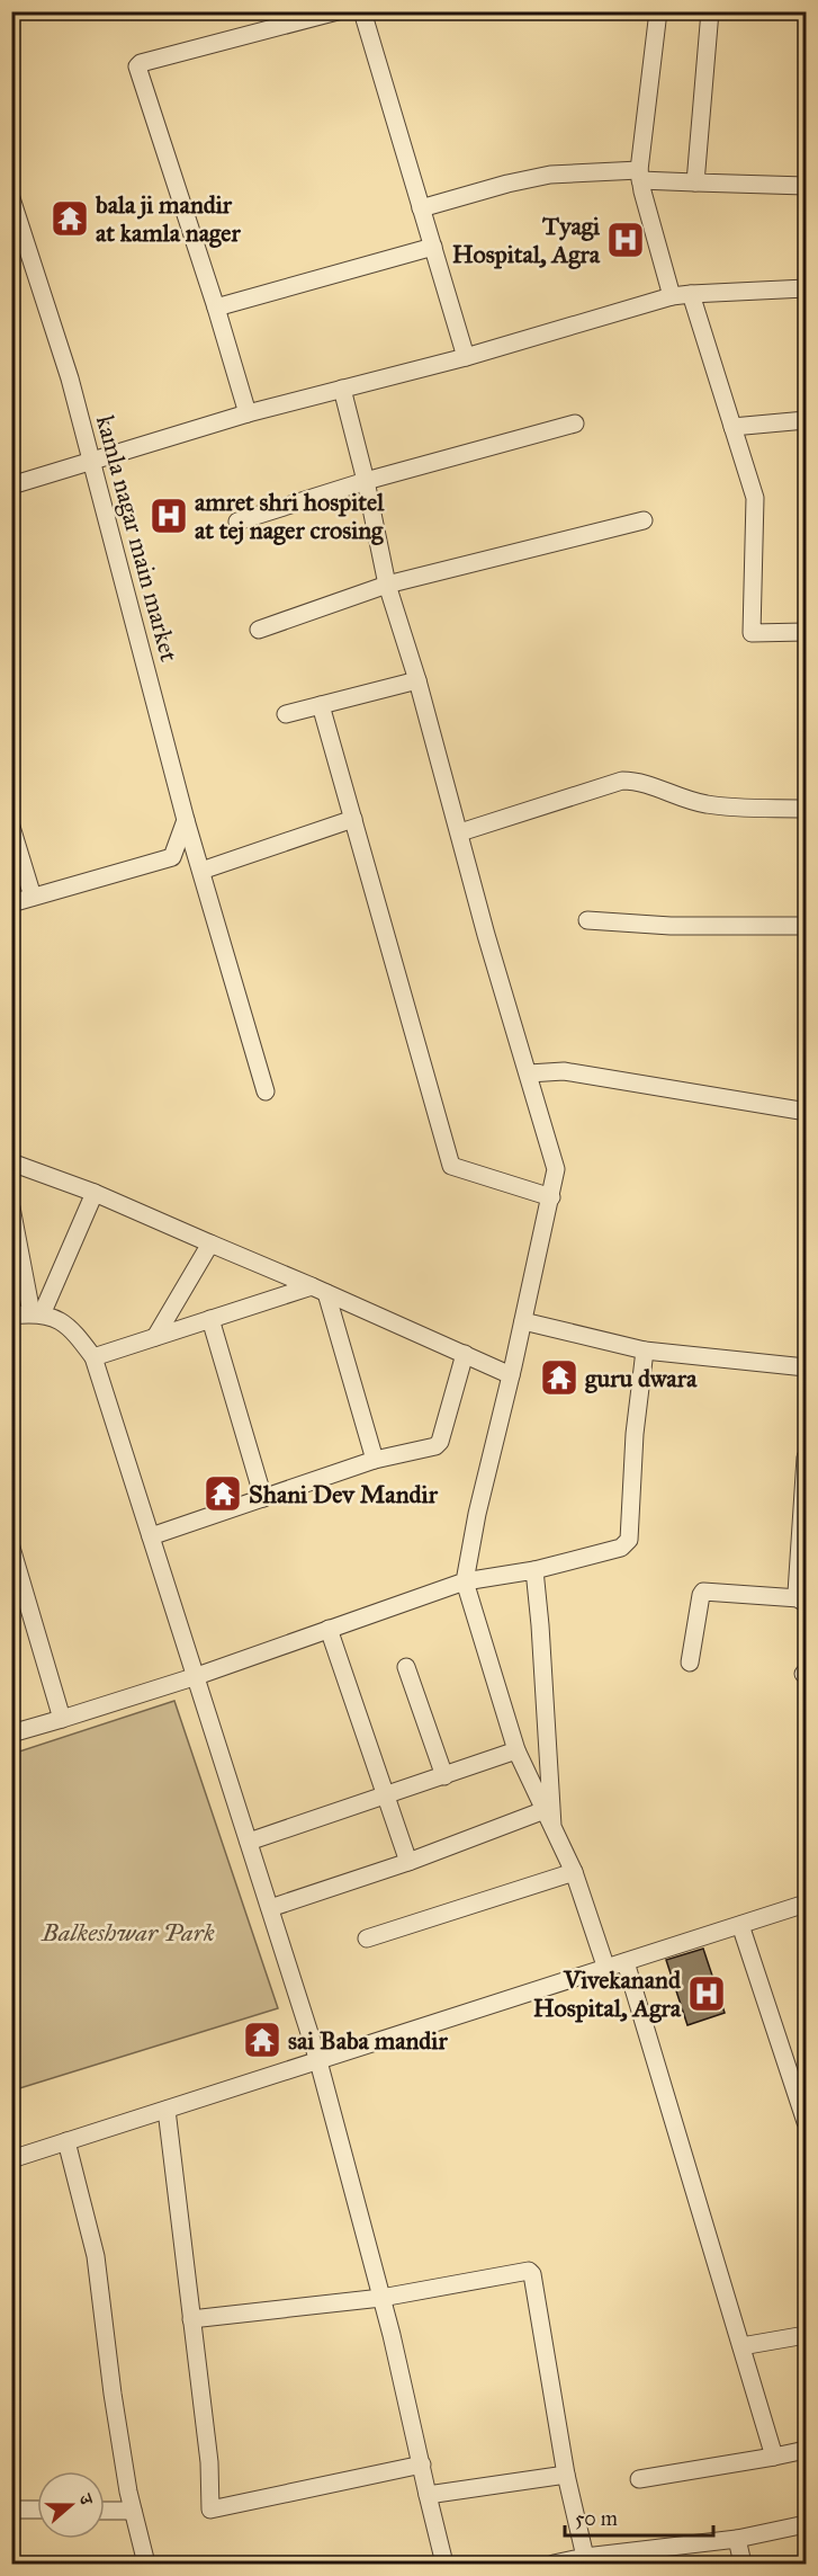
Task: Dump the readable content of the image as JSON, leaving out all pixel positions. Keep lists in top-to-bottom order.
{
  "streets": {
    "street": ["kamla nagar main market"]
  },
  "parks": ["Balkeshwar Park"],
  "places": {
    "temple": [
      "bala ji mandir at kamla nager",
      "guru dwara",
      "Shani Dev Mandir",
      "sai Baba mandir"
    ],
    "hospital": ["Tyagi Hospital, Agra", "amret shri hospitel at tej nager crosing", "Vivekanand Hospital, Agra"]
  },
  "scale_bar": "50 m",
  "north": "right"
}
